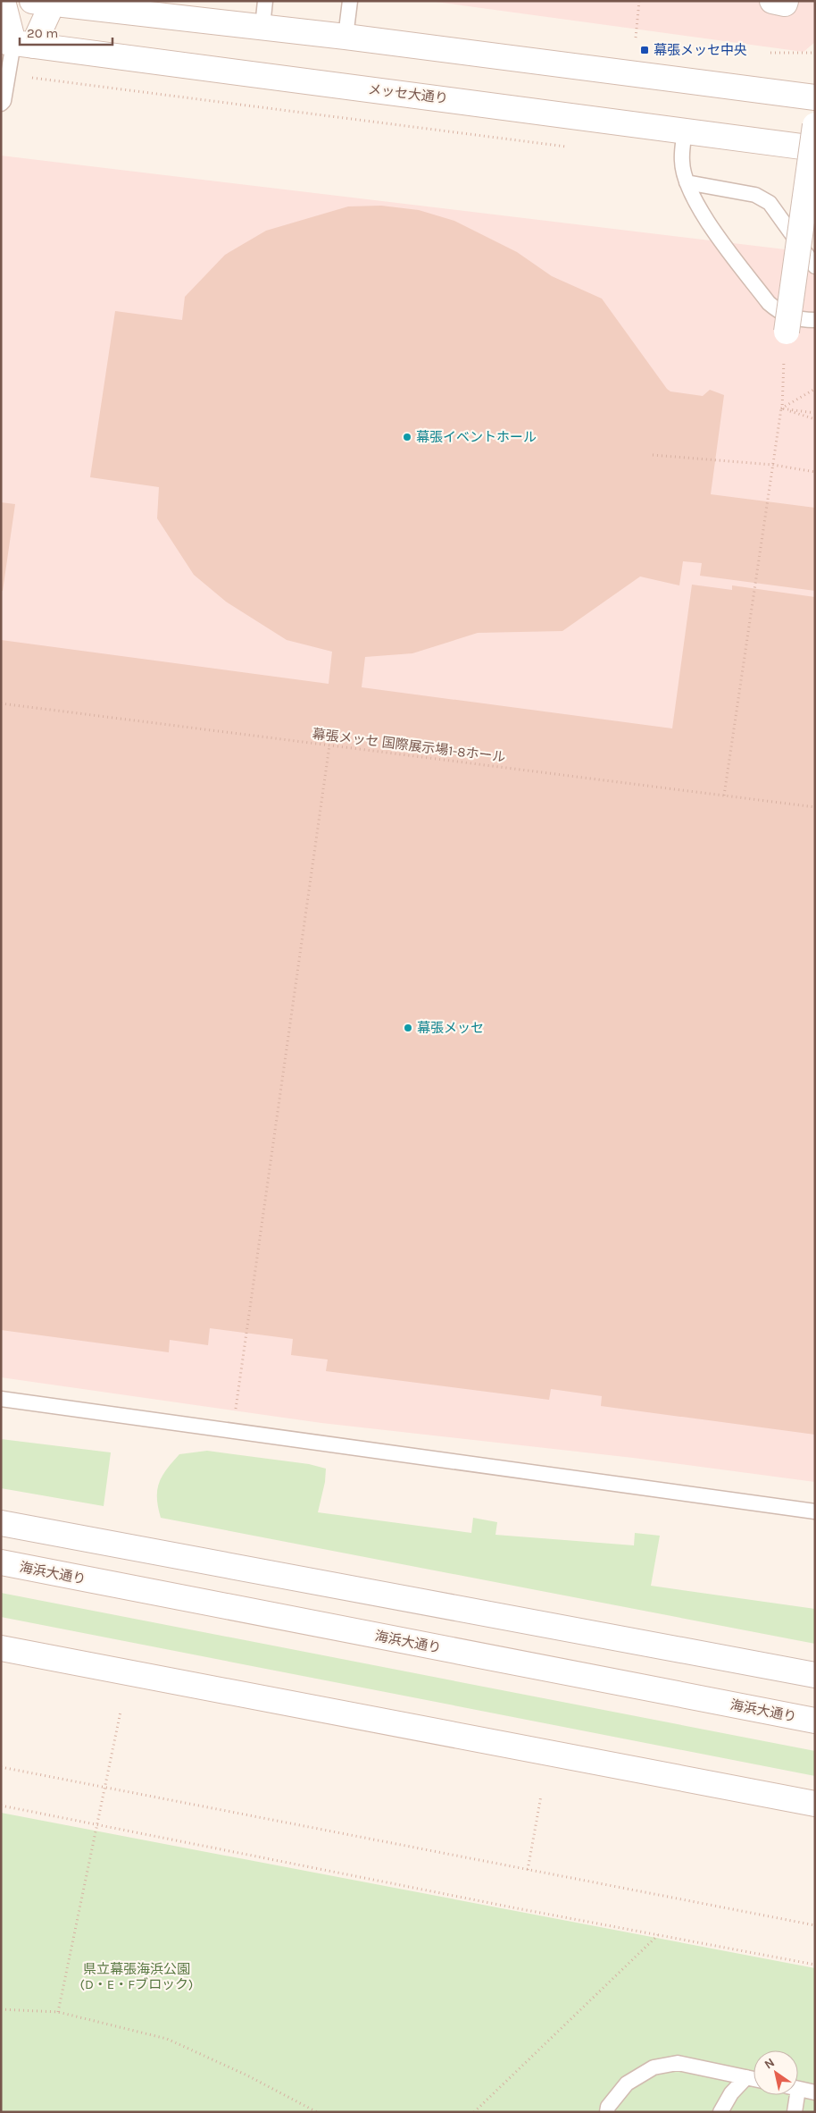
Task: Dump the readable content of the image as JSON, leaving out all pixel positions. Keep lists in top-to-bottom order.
{
  "streets": {
    "street": ["メッセ大通り", "海浜大通り"],
    "path": ["幕張メッセ 国際展示場1-8ホール"]
  },
  "parks": ["県立幕張海浜公園 (D・E・Fブロック)"],
  "places": {
    "transit": ["幕張メッセ中央"],
    "other": ["幕張イベントホール", "幕張メッセ"]
  },
  "scale_bar": "20 m",
  "north": "top left"
}
